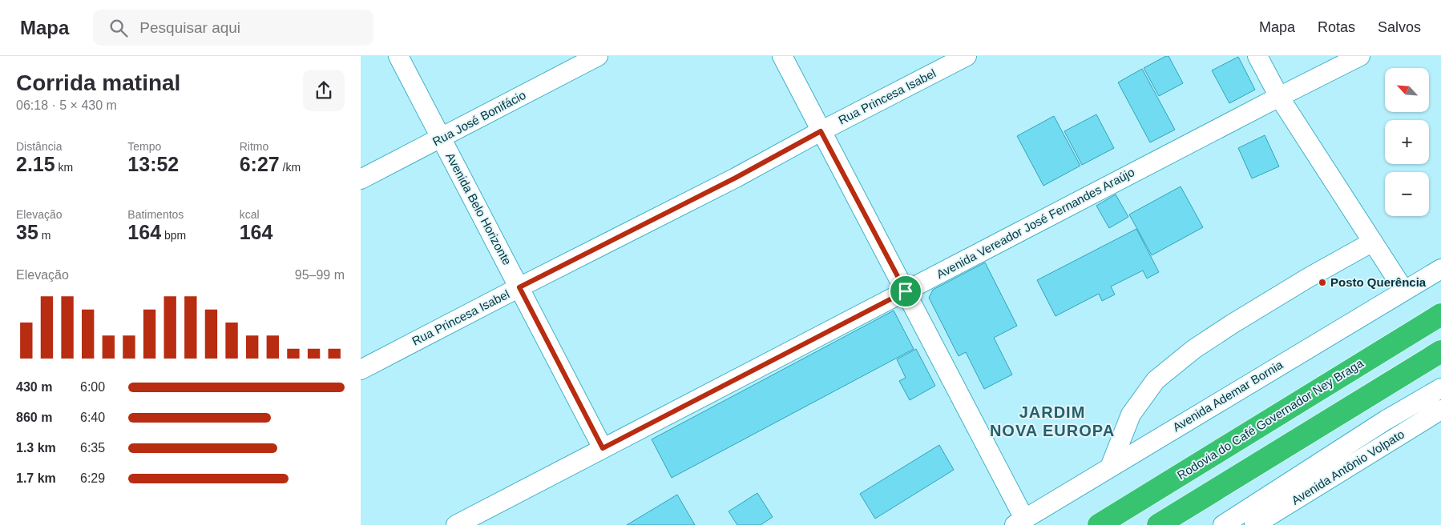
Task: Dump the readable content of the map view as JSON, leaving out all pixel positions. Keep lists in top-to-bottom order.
{
  "streets": {
    "highway": ["Rodovia do Café Governador Ney Braga"],
    "street": [
      "Rua Princesa Isabel",
      "Rua José Bonifácio",
      "Avenida Belo Horizonte",
      "Avenida Vereador José Fernandes Araújo",
      "Avenida Ademar Bornia",
      "Avenida Antônio Volpato"
    ]
  },
  "crossings": [
    ["Rua Princesa Isabel", "Avenida Belo Horizonte"],
    ["Rua José Bonifácio", "Avenida Belo Horizonte"],
    ["Avenida Belo Horizonte", "Avenida Vereador José Fernandes Araújo"]
  ],
  "districts": ["JARDIM NOVA EUROPA"],
  "places": ["Posto Querência"],
  "north": "top left",
  "page": {
    "header": "Mapa",
    "search": "Pesquisar aqui",
    "nav": ["Mapa", "Rotas", "Salvos"],
    "heading": ["Corrida matinal", "06:18 · 5 × 430 m"],
    "map_buttons": ["+", "−"],
    "stats": [
      ["Distância", "2.15 km"],
      ["Tempo", "13:52"],
      ["Ritmo", "6:27 /km"],
      ["Elevação", "35 m"],
      ["Batimentos", "164 bpm"],
      ["kcal", "164"]
    ],
    "chart": ["Elevação", "95–99 m"],
    "list": [
      {
        "name": "430 m",
        "note": "6:00"
      },
      {
        "name": "860 m",
        "note": "6:40"
      },
      {
        "name": "1.3 km",
        "note": "6:35"
      },
      {
        "name": "1.7 km",
        "note": "6:29"
      }
    ]
  }
}
